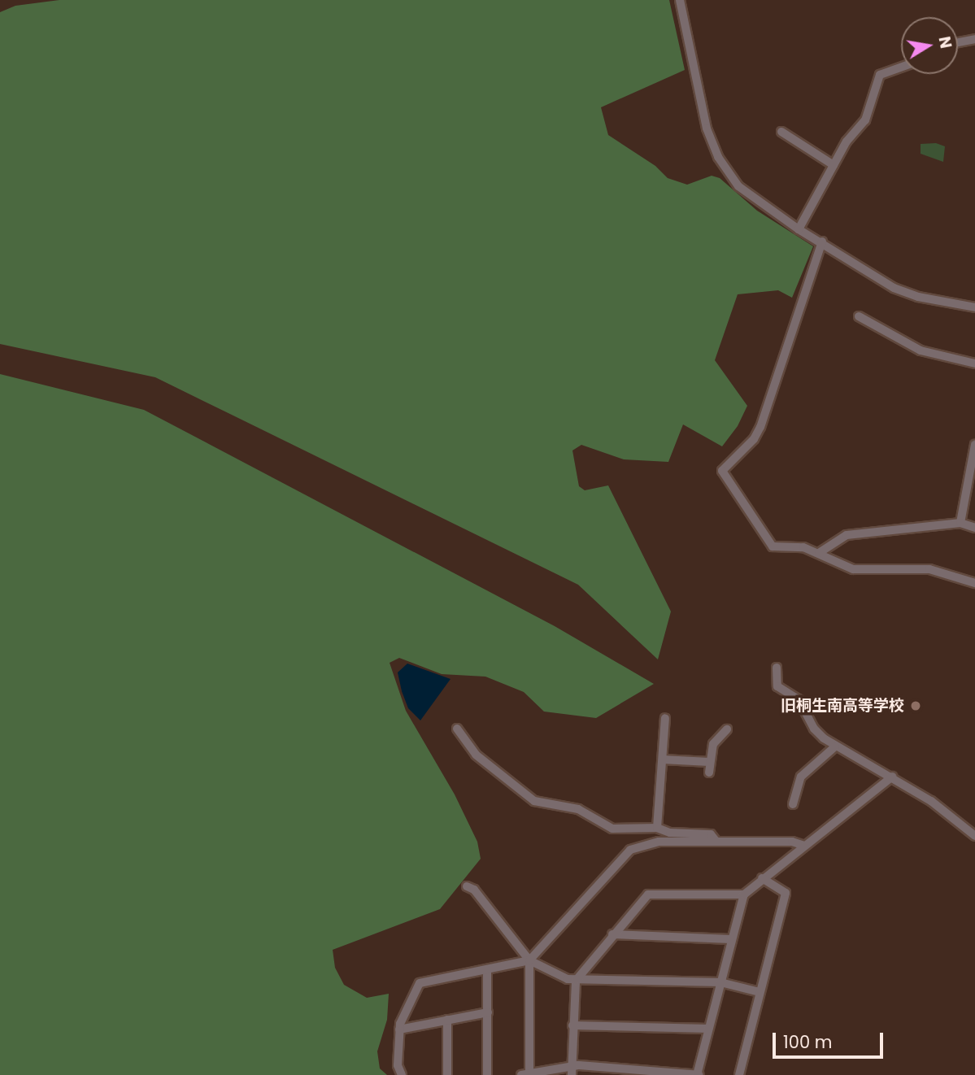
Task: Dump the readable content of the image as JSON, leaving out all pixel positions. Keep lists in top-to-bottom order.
{
  "places": ["旧桐生南高等学校"],
  "scale_bar": "100 m",
  "north": "right"
}
